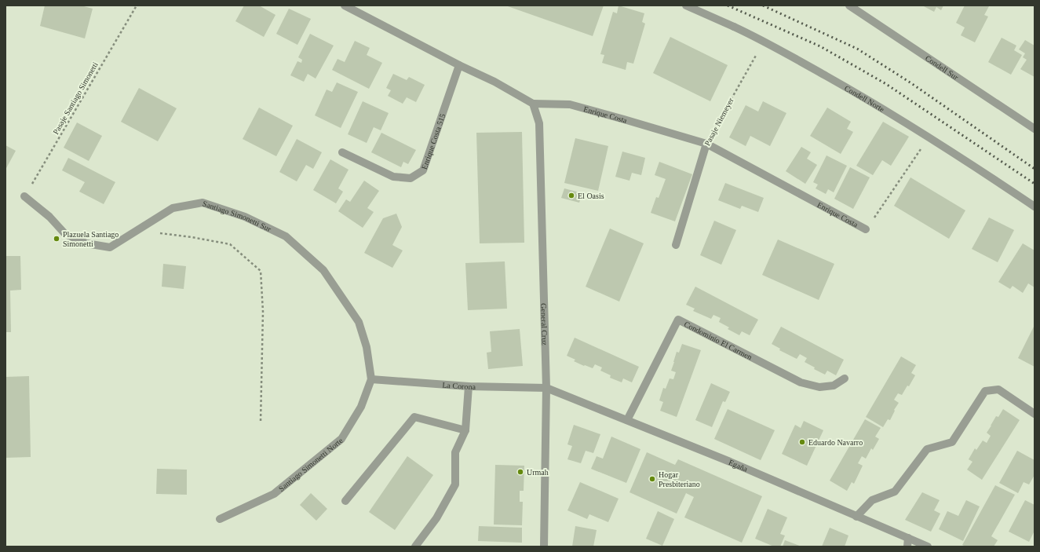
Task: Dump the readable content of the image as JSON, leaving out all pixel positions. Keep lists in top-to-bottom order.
{
  "streets": {
    "street": [
      "Condell Sur",
      "Condell Norte",
      "Enrique Costa",
      "Pasaje Niemeyer",
      "Enrique Costa 515",
      "Santiago Simonetti Sur",
      "General Cruz",
      "Condominio El Carmen",
      "La Corona",
      "Santiago Simonetti Norte",
      "Egaña"
    ],
    "path": ["Pasaje Santiago Simonetti"]
  },
  "crossings": [
    ["Pasaje Santiago Simonetti", "Santiago Simonetti Sur"],
    ["Condell Norte", "Pasaje Niemeyer"],
    ["Enrique Costa", "Pasaje Niemeyer"],
    ["Enrique Costa", "Enrique Costa 515"],
    ["Enrique Costa", "General Cruz"],
    ["Santiago Simonetti Sur", "La Corona"],
    ["Santiago Simonetti Sur", "Santiago Simonetti Norte"],
    ["General Cruz", "La Corona"],
    ["General Cruz", "Egaña"],
    ["Condominio El Carmen", "Egaña"],
    ["La Corona", "Santiago Simonetti Norte"],
    ["La Corona", "Egaña"]
  ],
  "places": [
    "El Oasis",
    "Plazuela Santiago Simonetti",
    "Eduardo Navarro",
    "Urmah",
    "Hogar Presbiteriano"
  ]
}
